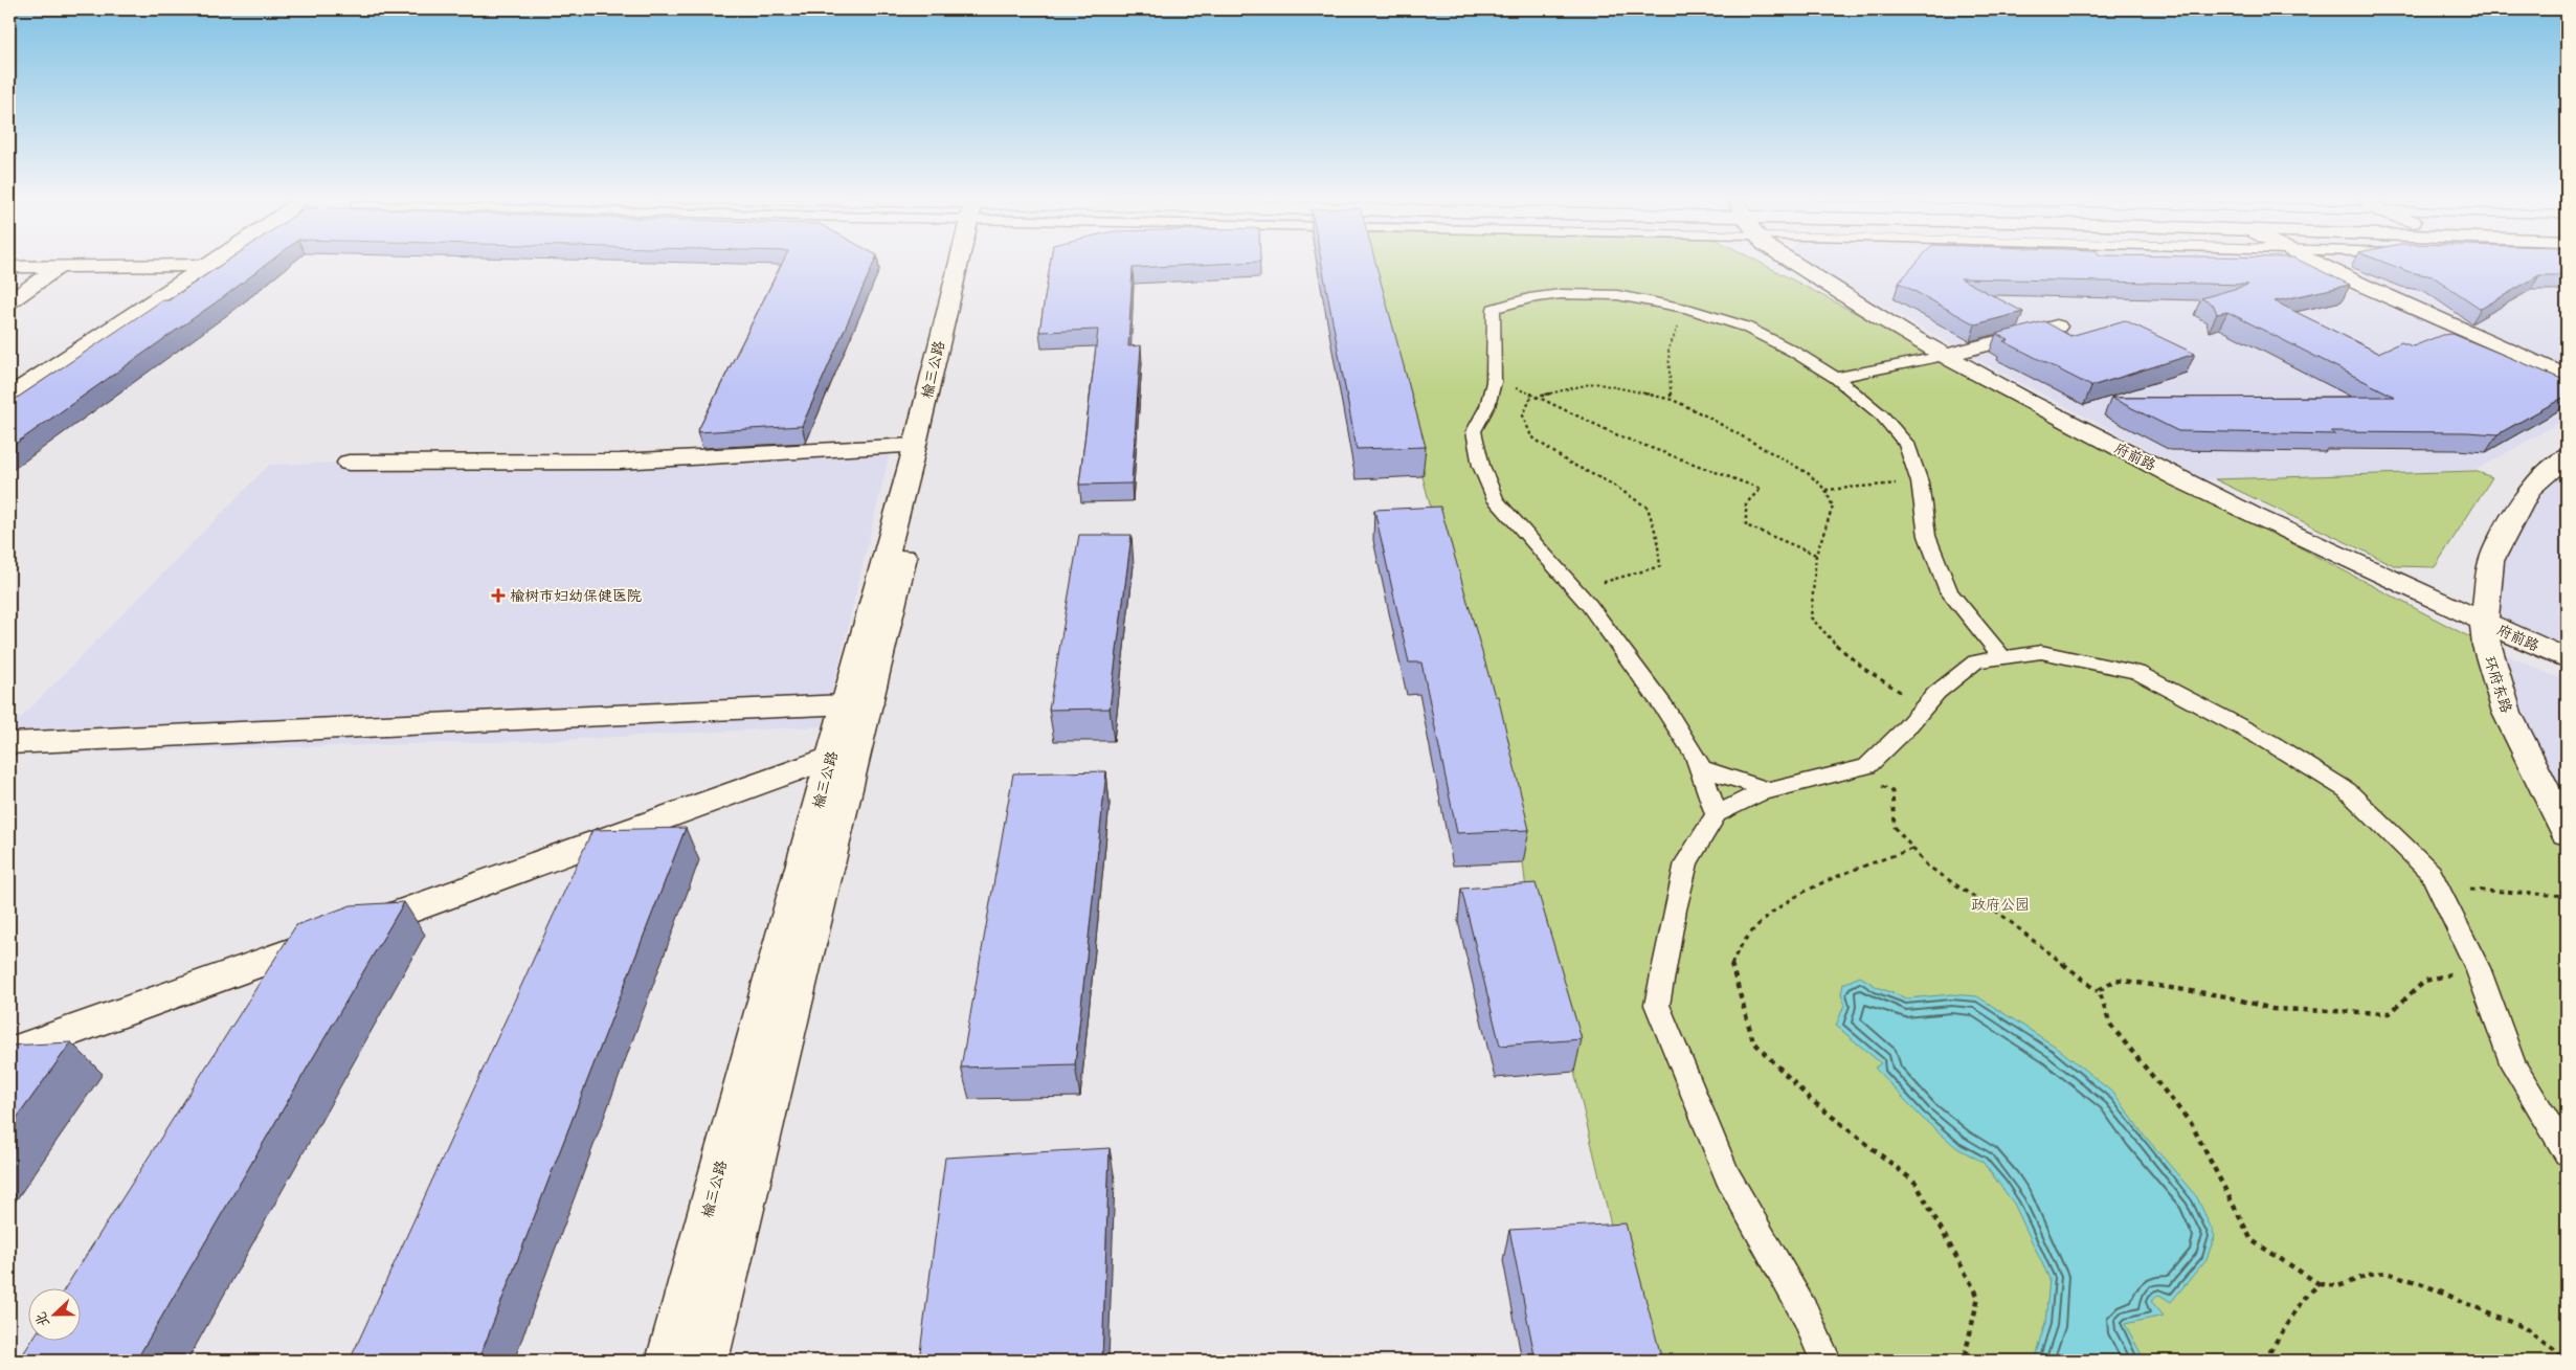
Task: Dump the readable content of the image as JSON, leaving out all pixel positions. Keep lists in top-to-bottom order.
{
  "streets": {
    "main road": ["榆三公路", "府前路", "环府东路"]
  },
  "crossings": [
    ["府前路", "环府东路"]
  ],
  "parks": ["政府公园"],
  "places": {
    "health": ["榆树市妇幼保健医院"]
  },
  "north": "left"
}
